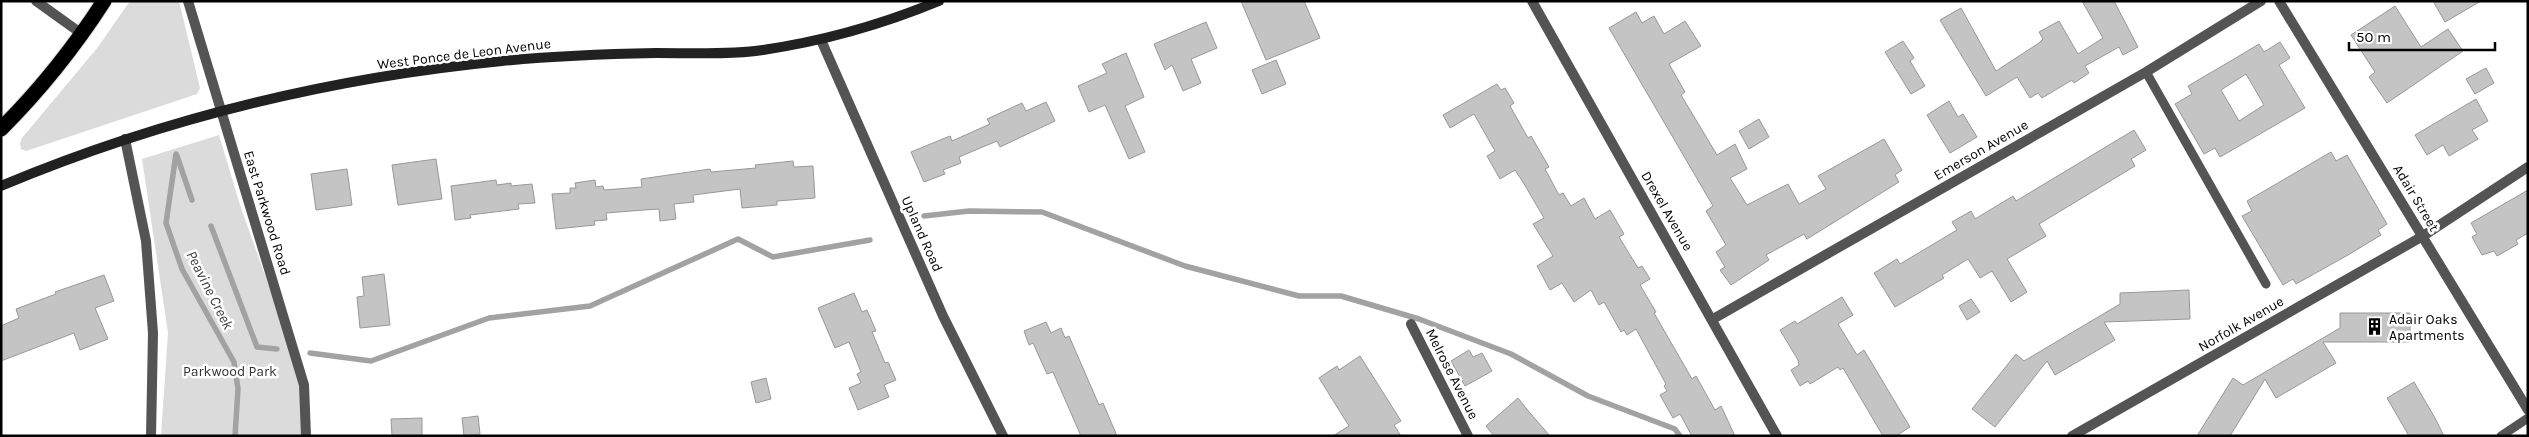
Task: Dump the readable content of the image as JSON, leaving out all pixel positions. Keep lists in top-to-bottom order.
{
  "streets": {
    "main road": ["West Ponce de Leon Avenue"],
    "street": [
      "Emerson Avenue",
      "Adair Street",
      "Drexel Avenue",
      "East Parkwood Road",
      "Upland Road",
      "Norfolk Avenue",
      "Melrose Avenue"
    ]
  },
  "crossings": [
    ["West Ponce de Leon Avenue", "East Parkwood Road"],
    ["West Ponce de Leon Avenue", "Upland Road"],
    ["Emerson Avenue", "Drexel Avenue"],
    ["Adair Street", "Norfolk Avenue"]
  ],
  "water": ["Peavine Creek"],
  "parks": ["Parkwood Park"],
  "places": {
    "building": ["Adair Oaks Apartments"]
  },
  "scale_bar": "50 m"
}
